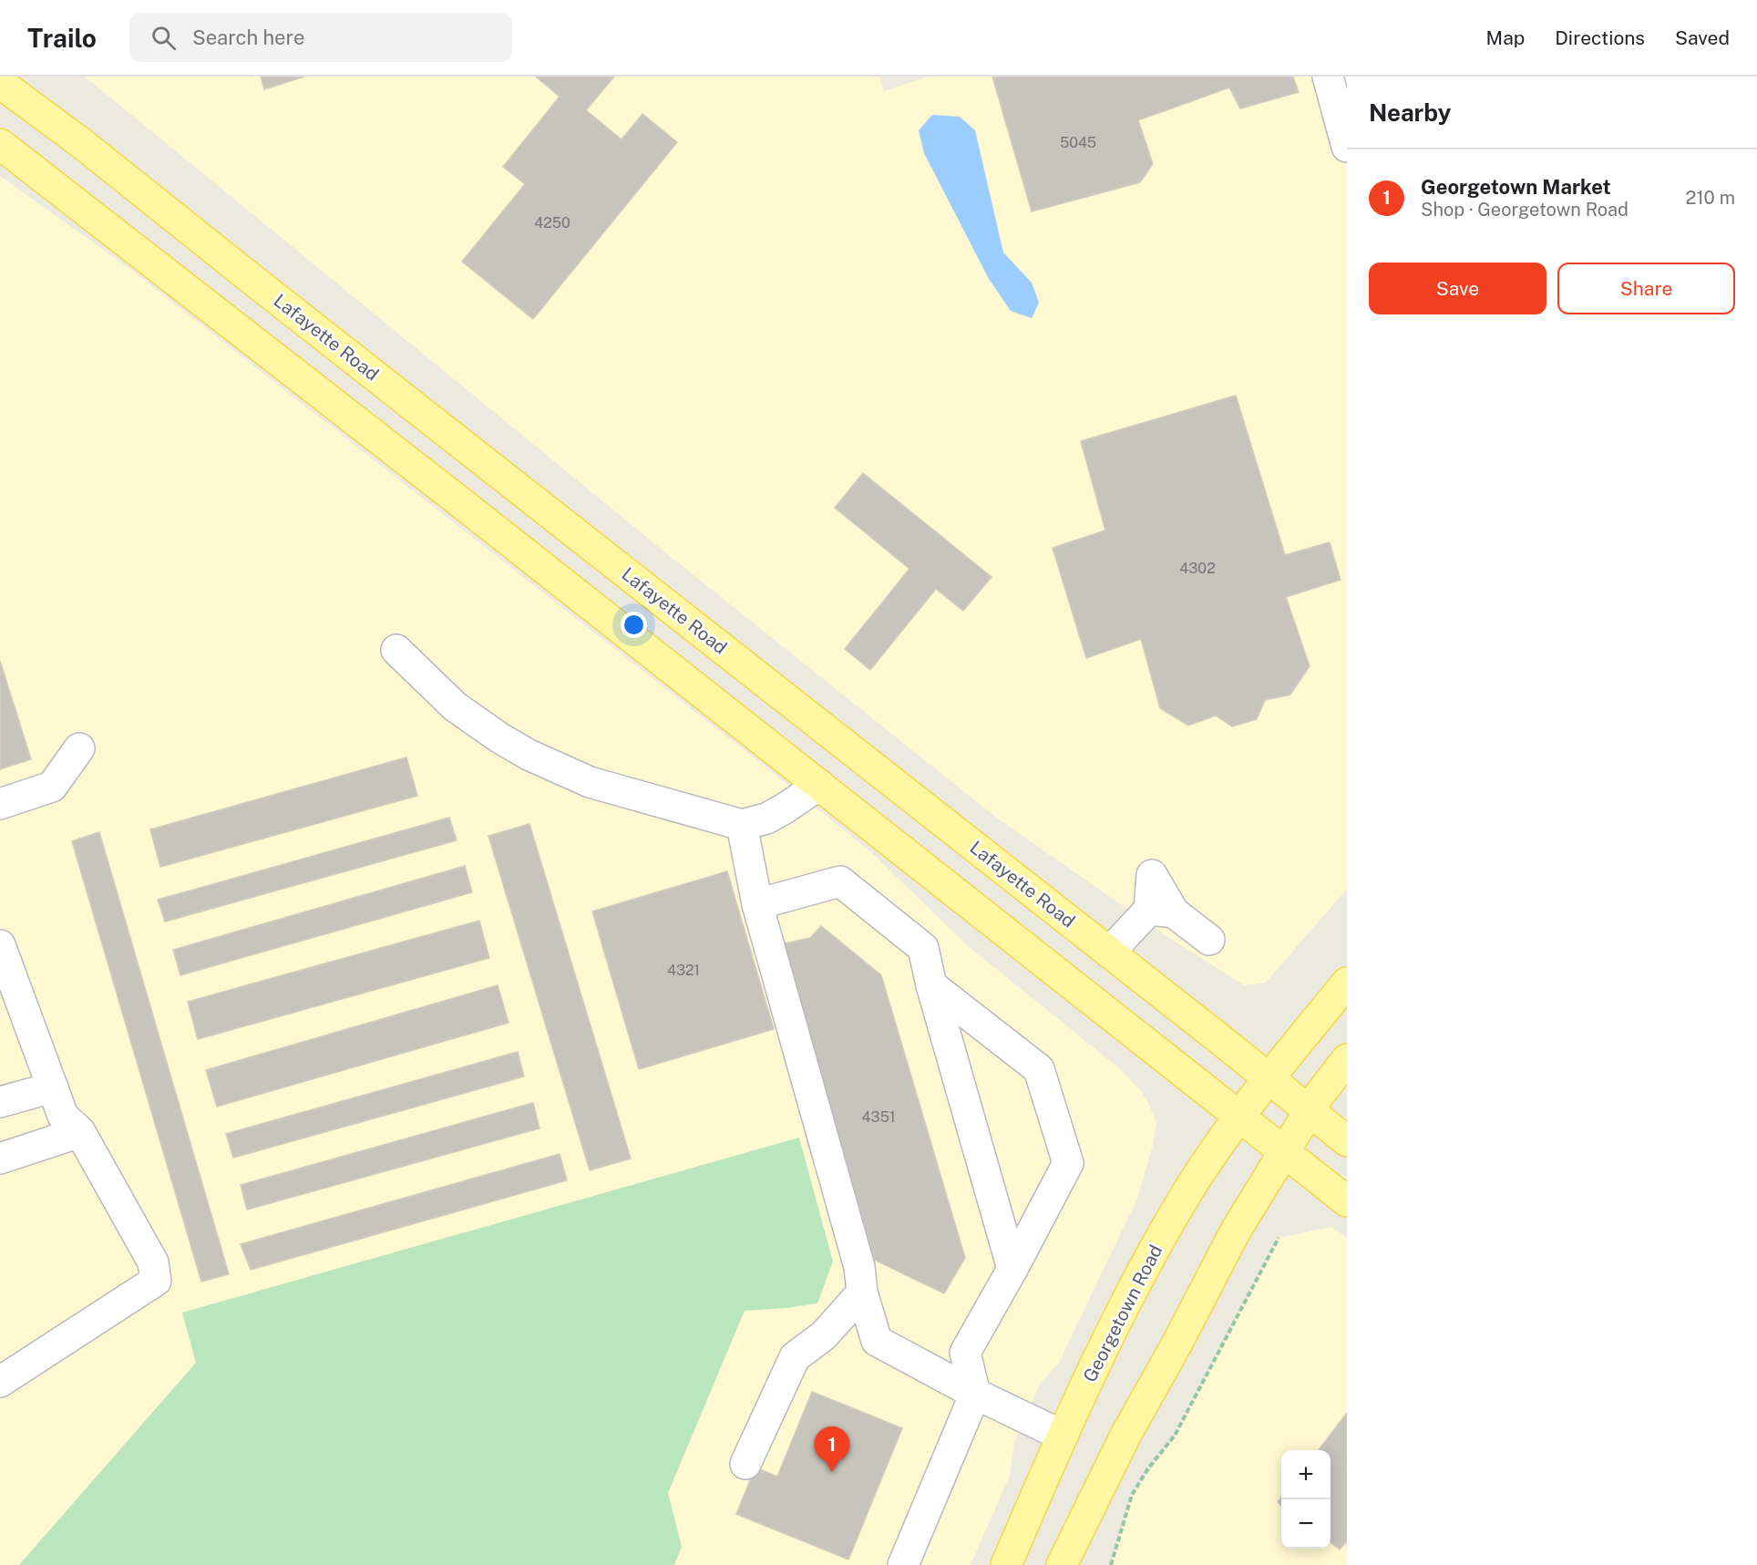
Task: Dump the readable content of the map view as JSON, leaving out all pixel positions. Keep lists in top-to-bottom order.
{
  "streets": {
    "main road": ["Lafayette Road", "Georgetown Road"]
  },
  "crossings": [
    ["Lafayette Road", "Georgetown Road"]
  ],
  "house_numbers": [
    "5045",
    "4250",
    "4302",
    "4321",
    "4351"
  ],
  "page": {
    "header": "Trailo",
    "search": "Search here",
    "nav": ["Map", "Directions", "Saved"],
    "heading": "Nearby",
    "list": [
      {
        "mark": "1",
        "name": "Georgetown Market",
        "note": "Shop · Georgetown Road",
        "value": "210 m"
      }
    ],
    "buttons": ["Save", "Share"],
    "pins": "1",
    "map_buttons": ["+", "−"]
  }
}
